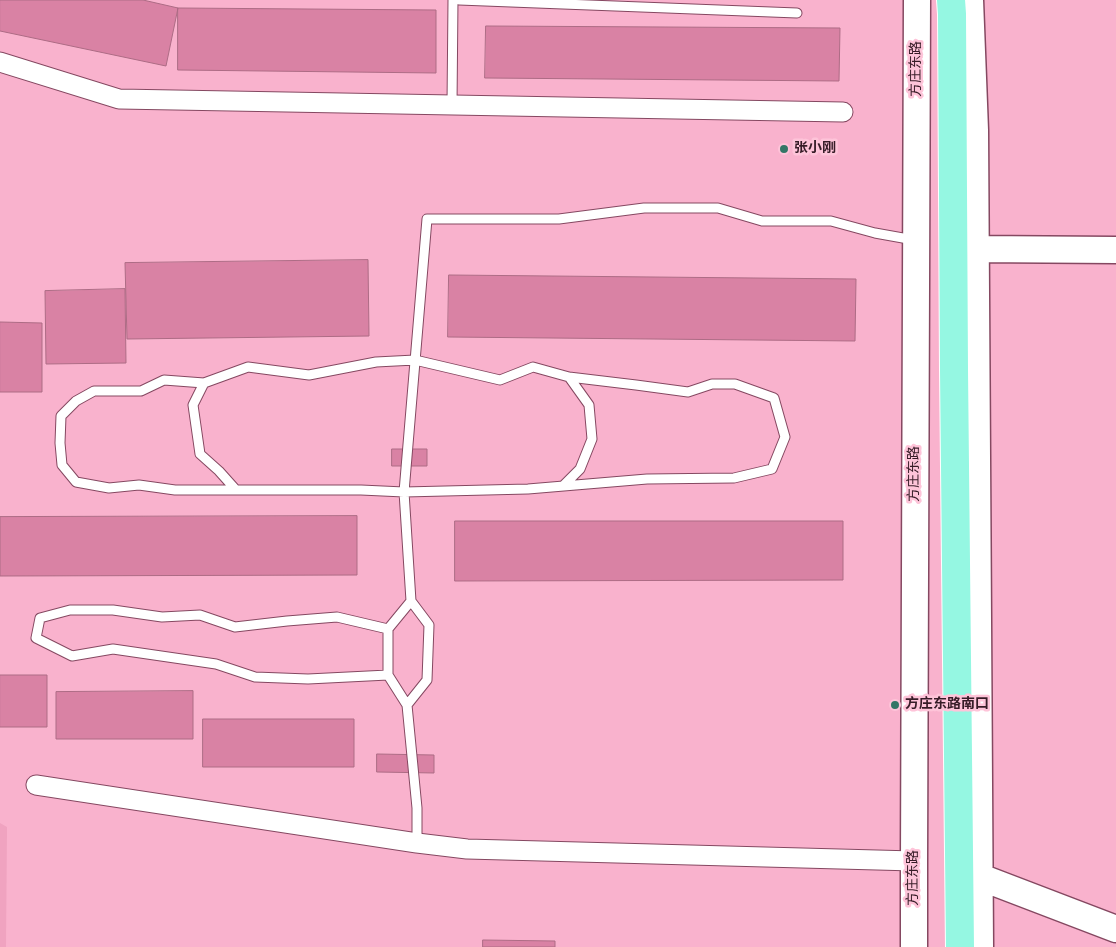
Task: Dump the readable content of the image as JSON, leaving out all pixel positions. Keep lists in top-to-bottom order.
{
  "streets": {
    "main road": ["方庄东路"]
  },
  "places": ["张小刚", "方庄东路南口"]
}
